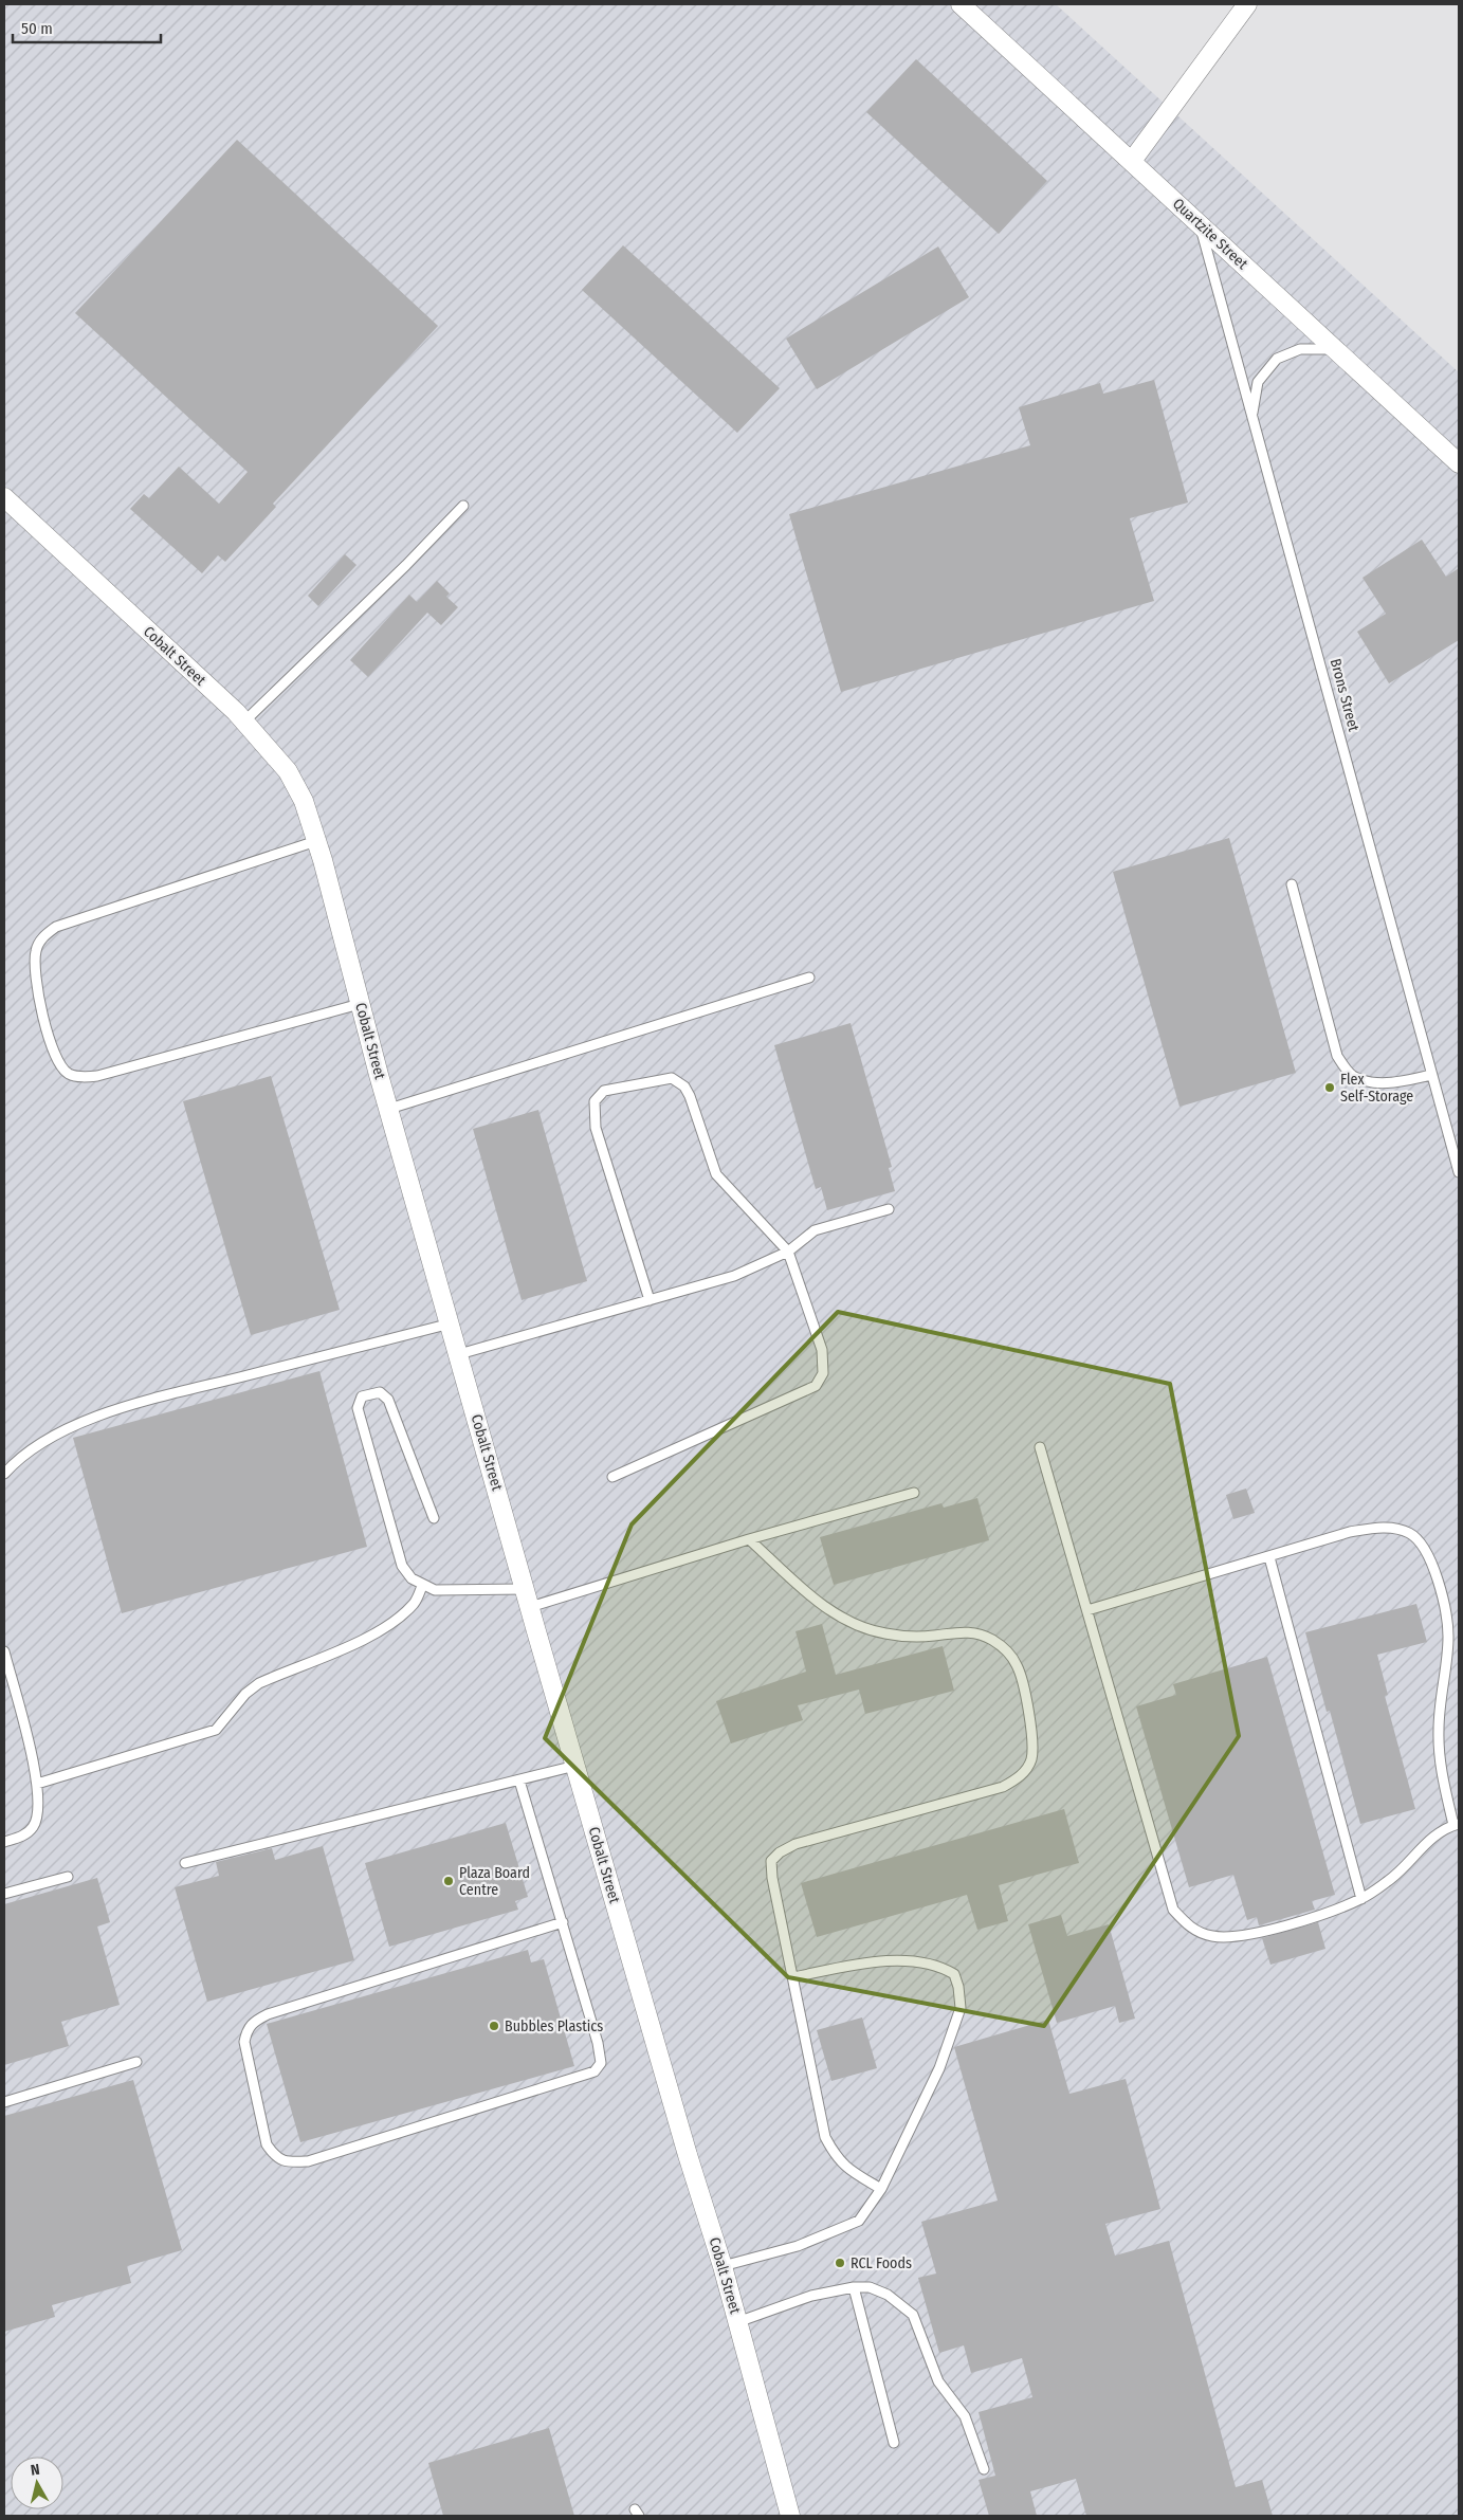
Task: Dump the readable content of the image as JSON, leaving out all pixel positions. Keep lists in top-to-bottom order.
{
  "streets": {
    "street": ["Quartzite Street", "Cobalt Street"],
    "lane": ["Brons Street"]
  },
  "crossings": [
    ["Quartzite Street", "Brons Street"]
  ],
  "places": [
    "Flex Self-Storage",
    "Plaza Board Centre",
    "Bubbles Plastics",
    "RCL Foods"
  ],
  "scale_bar": "50 m",
  "north": "top"
}
